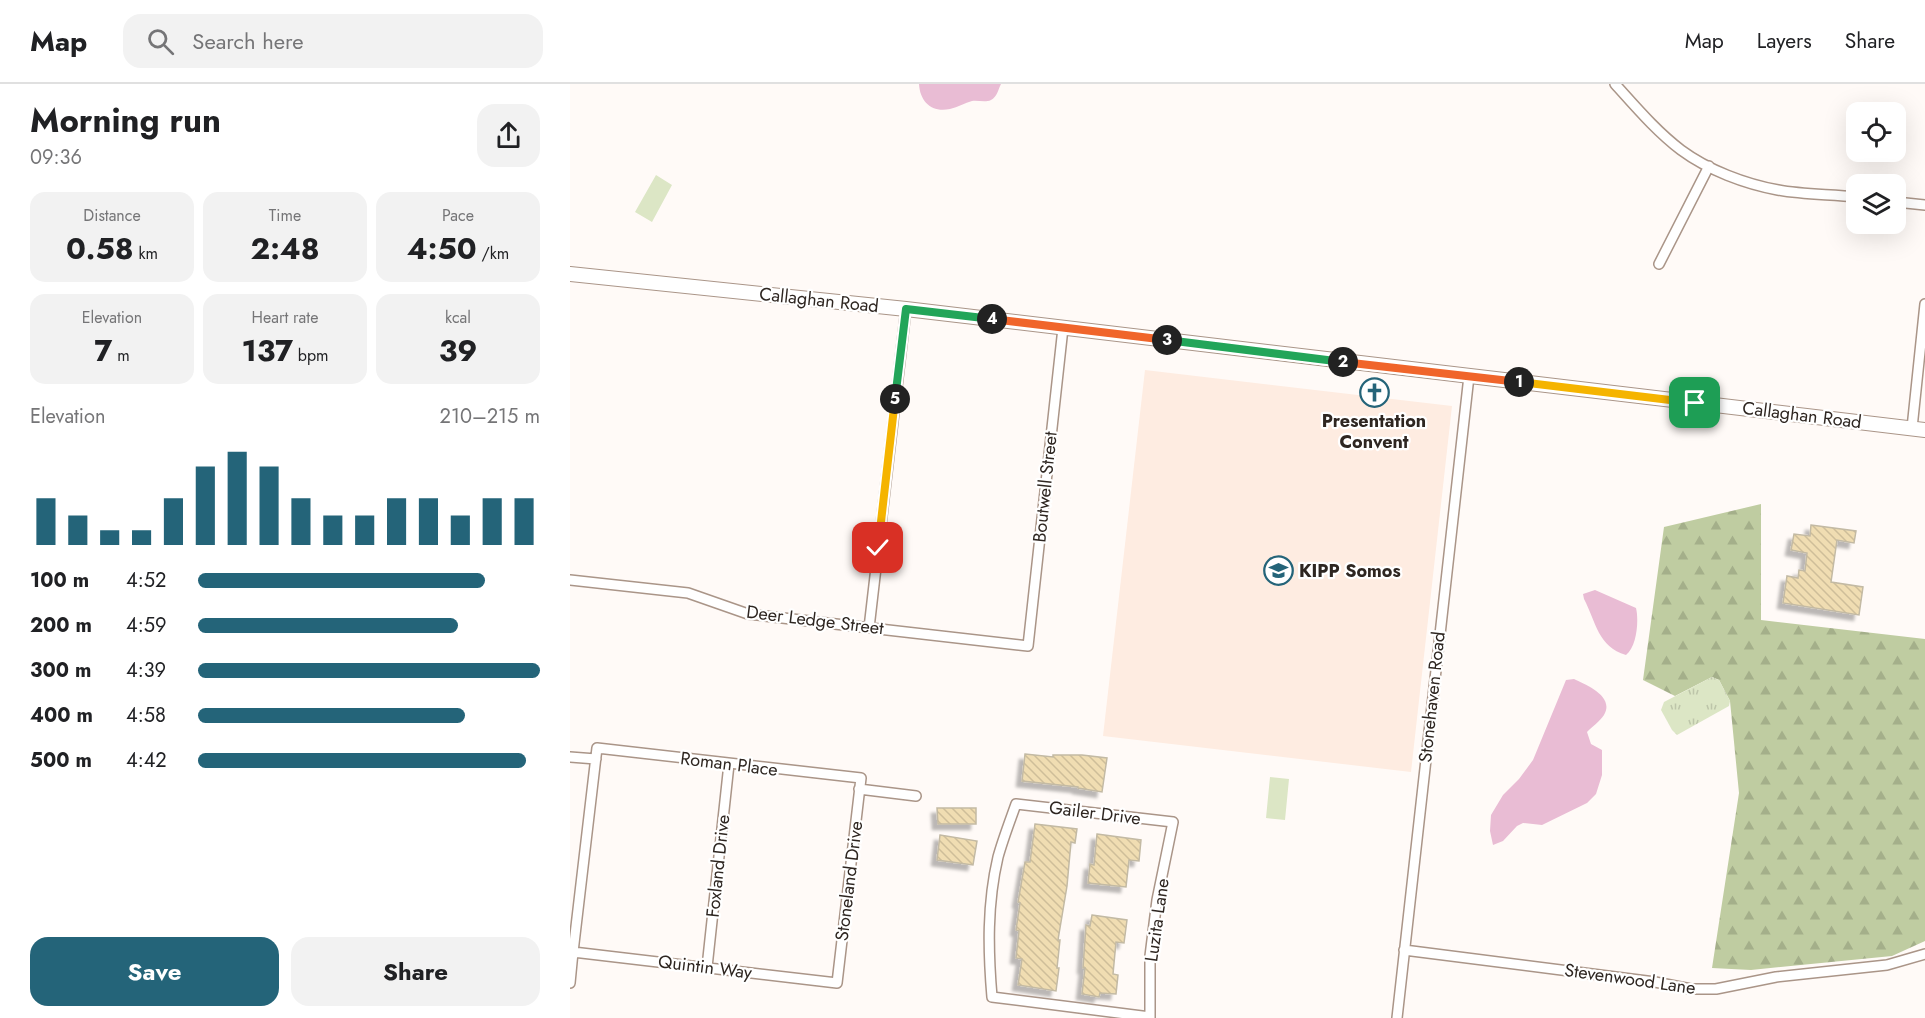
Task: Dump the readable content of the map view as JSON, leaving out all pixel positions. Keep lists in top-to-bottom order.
{
  "streets": {
    "main road": ["Callaghan Road"],
    "street": [
      "Boutwell Street",
      "Deer Ledge Street",
      "Stonehaven Road",
      "Roman Place",
      "Gailer Drive",
      "Foxland Drive",
      "Stoneland Drive",
      "Luzita Lane",
      "Quintin Way",
      "Stevenwood Lane"
    ]
  },
  "crossings": [
    ["Callaghan Road", "Boutwell Street"],
    ["Callaghan Road", "Stonehaven Road"],
    ["Boutwell Street", "Deer Ledge Street"],
    ["Stonehaven Road", "Stevenwood Lane"],
    ["Roman Place", "Foxland Drive"],
    ["Roman Place", "Stoneland Drive"],
    ["Gailer Drive", "Luzita Lane"],
    ["Foxland Drive", "Quintin Way"],
    ["Stoneland Drive", "Quintin Way"]
  ],
  "places": {
    "church": ["Presentation Convent"],
    "school or university": ["KIPP Somos"]
  },
  "page": {
    "header": "Map",
    "search": "Search here",
    "nav": ["Map", "Layers", "Share"],
    "heading": ["Morning run", "09:36"],
    "stats": [
      ["Distance", "0.58 km"],
      ["Time", "2:48"],
      ["Pace", "4:50 /km"],
      ["Elevation", "7 m"],
      ["Heart rate", "137 bpm"],
      ["kcal", "39"]
    ],
    "pins": [
      "4",
      "3",
      "2",
      "1",
      "5"
    ],
    "chart": ["Elevation", "210–215 m"],
    "list": [
      {
        "name": "100 m",
        "note": "4:52"
      },
      {
        "name": "200 m",
        "note": "4:59"
      },
      {
        "name": "300 m",
        "note": "4:39"
      },
      {
        "name": "400 m",
        "note": "4:58"
      },
      {
        "name": "500 m",
        "note": "4:42"
      }
    ],
    "buttons": ["Save", "Share"]
  }
}
